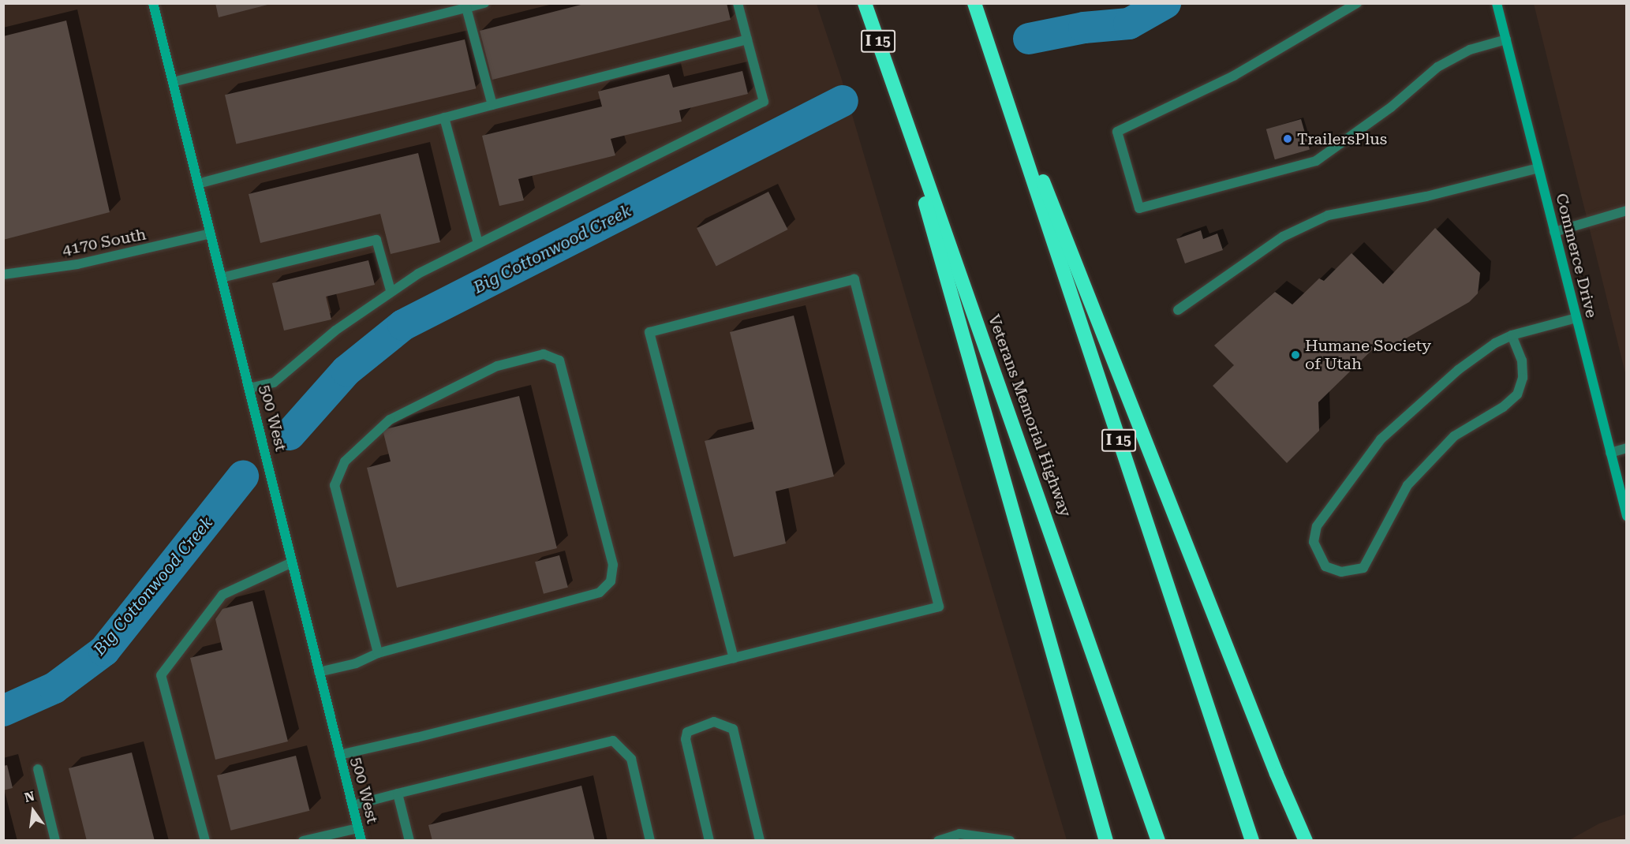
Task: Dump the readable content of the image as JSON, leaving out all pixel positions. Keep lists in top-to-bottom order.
{
  "streets": {
    "highway": ["I 15", "Veterans Memorial Highway"],
    "main road": ["Commerce Drive", "500 West"],
    "street": ["4170 South"]
  },
  "crossings": [
    ["4170 South", "500 West"]
  ],
  "water": ["Big Cottonwood Creek"],
  "places": ["TrailersPlus", "Humane Society of Utah"],
  "north": "top"
}
